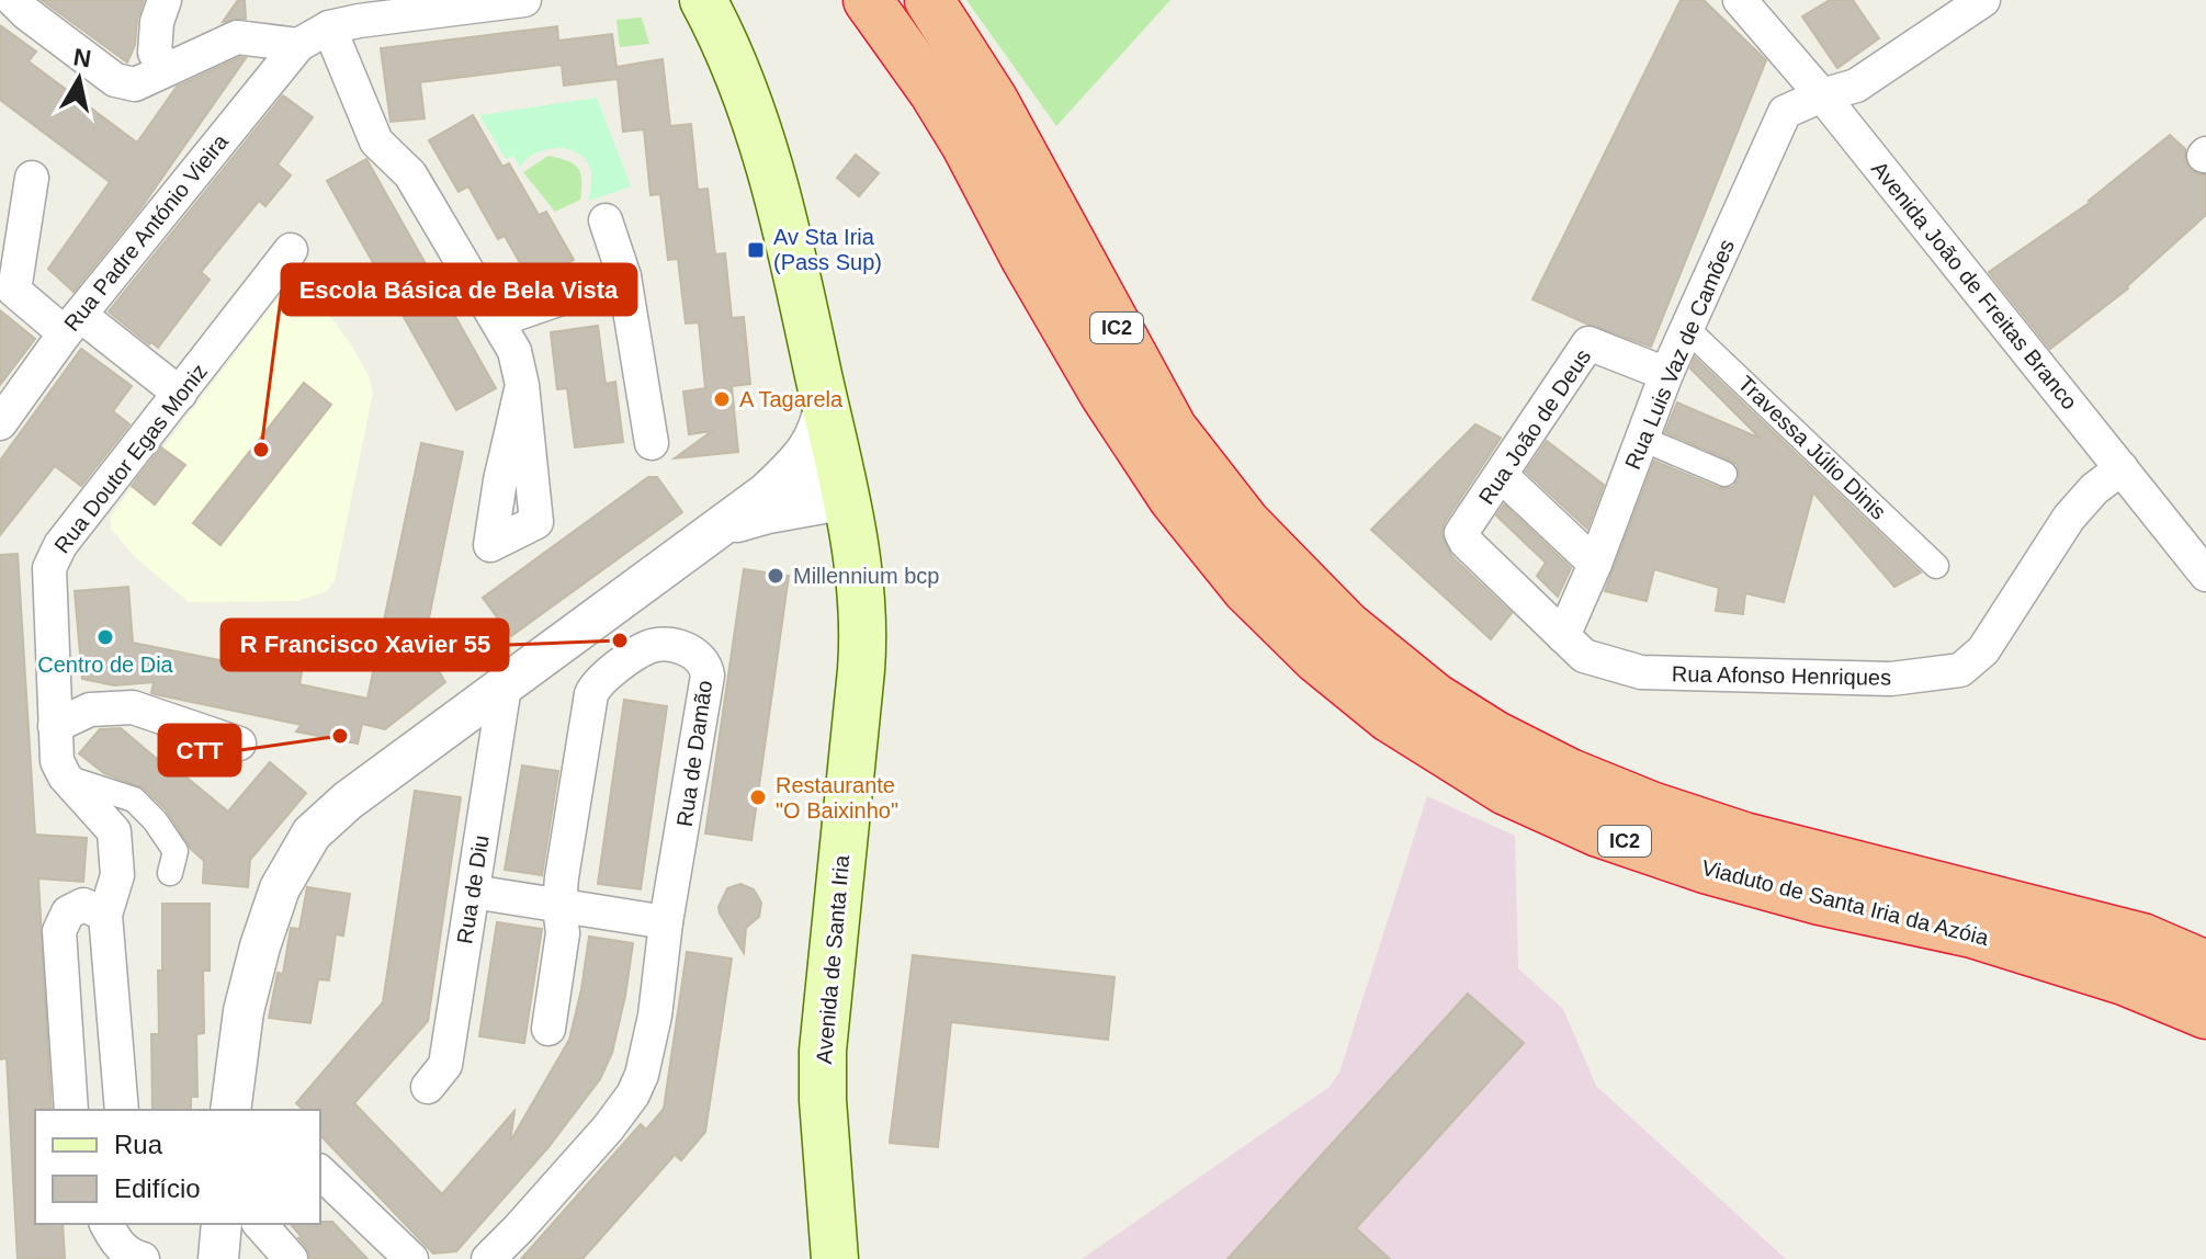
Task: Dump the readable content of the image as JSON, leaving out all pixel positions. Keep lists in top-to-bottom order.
{
  "streets": {
    "highway": ["IC2", "Viaduto de Santa Iria da Azóia"],
    "main road": ["Avenida de Santa Iria"],
    "street": [
      "Rua Padre António Vieira",
      "Avenida João de Freitas Branco",
      "Rua Luis Vaz de Camões",
      "Rua João de Deus",
      "Travessa Júlio Dinis",
      "Rua Doutor Egas Moniz",
      "Rua Afonso Henriques",
      "Rua de Damão",
      "Rua de Diu"
    ]
  },
  "crossings": [
    ["Avenida João de Freitas Branco", "Rua Luis Vaz de Camões"],
    ["Avenida João de Freitas Branco", "Rua Afonso Henriques"],
    ["IC2", "Viaduto de Santa Iria da Azóia"],
    ["Rua Luis Vaz de Camões", "Rua João de Deus"],
    ["Rua Luis Vaz de Camões", "Travessa Júlio Dinis"],
    ["Rua Luis Vaz de Camões", "Rua Afonso Henriques"],
    ["Rua João de Deus", "Rua Afonso Henriques"]
  ],
  "places": {
    "transit": ["Av Sta Iria (Pass Sup)"],
    "other": [
      "A Tagarela",
      "Escola Básica de Bela Vista",
      "Millennium bcp",
      "Centro de Dia",
      "R Francisco Xavier 55",
      "CTT",
      "Restaurante \"O Baixinho\""
    ]
  },
  "legend": ["Rua", "Edifício"],
  "north": "top"
}
